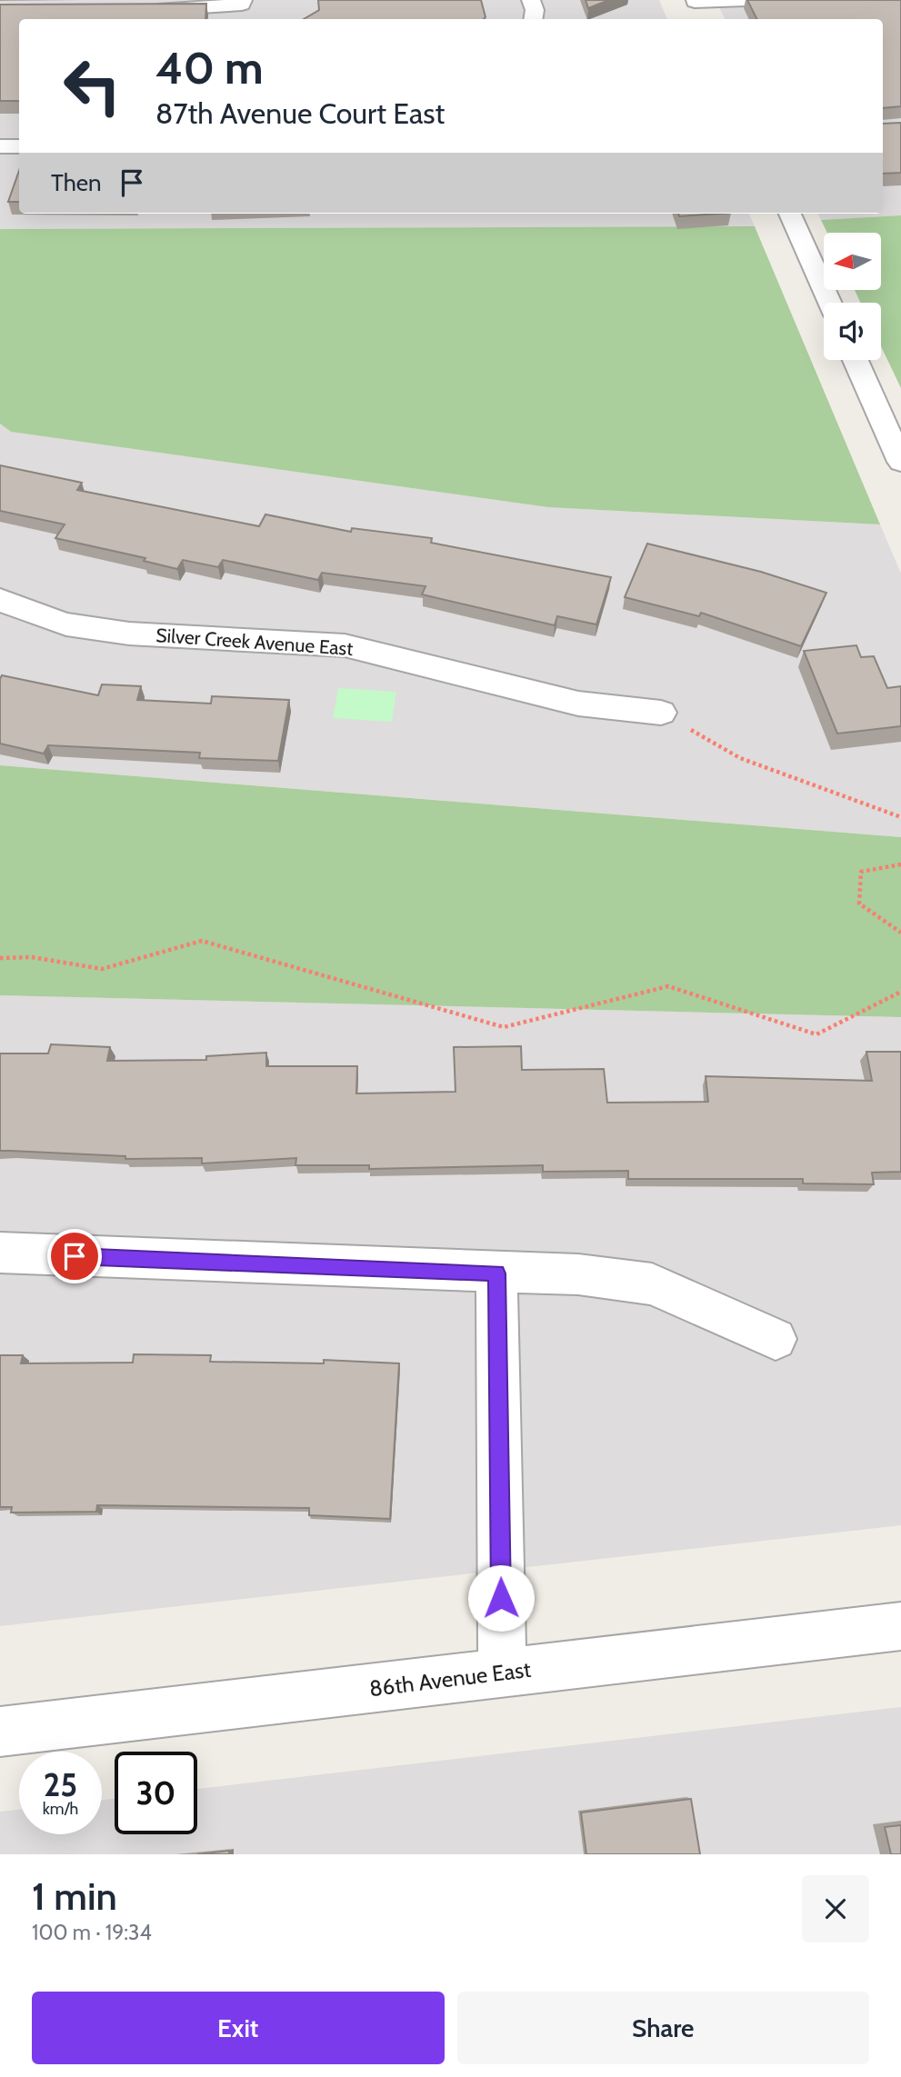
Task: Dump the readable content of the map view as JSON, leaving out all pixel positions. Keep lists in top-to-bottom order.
{
  "streets": {
    "street": ["Silver Creek Avenue East", "86th Avenue East"]
  },
  "north": "left",
  "page": {
    "turn": ["40 m", "87th Avenue Court East"],
    "then": "Then",
    "speed": "25 km/h",
    "limit": "30",
    "heading": ["1 min", "100 m · 19:34"],
    "buttons": ["Exit", "Share"]
  }
}
